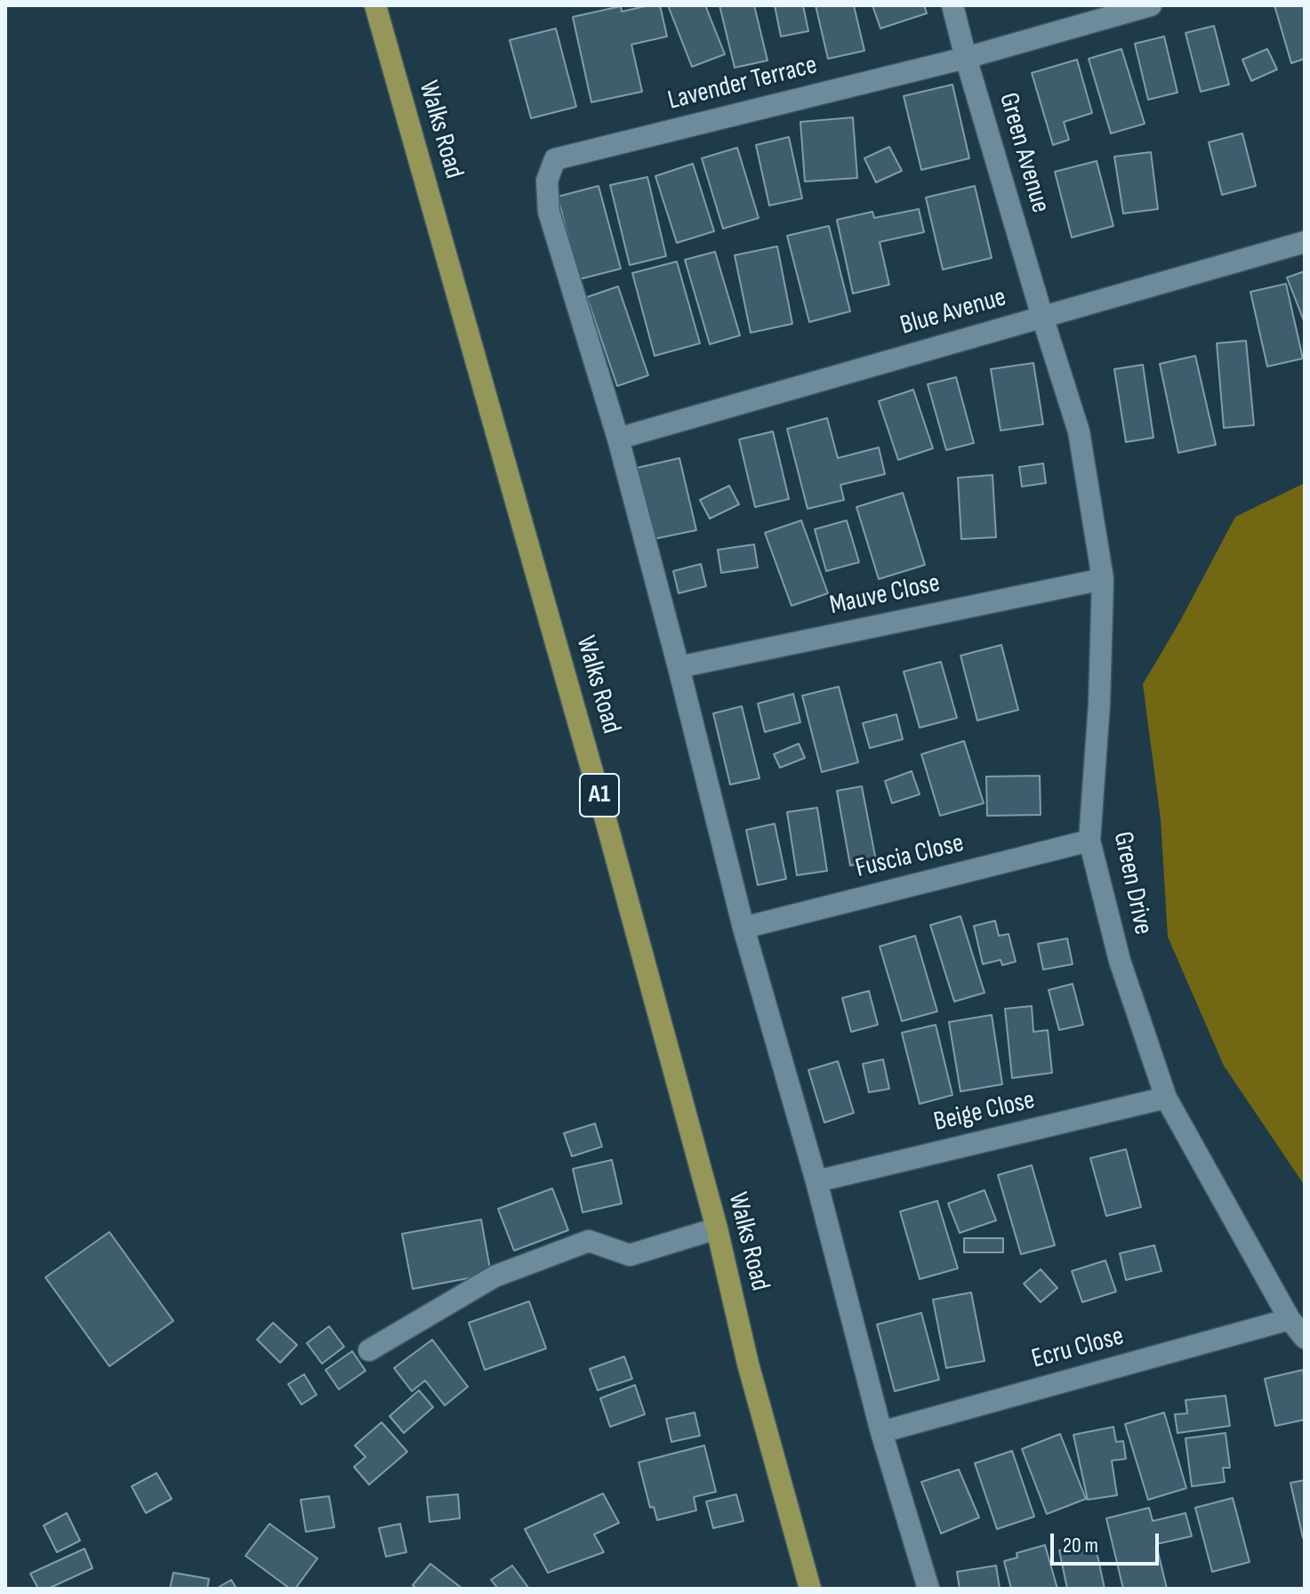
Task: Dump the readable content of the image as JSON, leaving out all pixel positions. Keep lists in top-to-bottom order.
{
  "streets": {
    "main road": ["Walks Road", "A1"],
    "street": [
      "Lavender Terrace",
      "Green Avenue",
      "Blue Avenue",
      "Mauve Close",
      "Fuscia Close",
      "Green Drive",
      "Beige Close",
      "Ecru Close"
    ]
  },
  "crossings": [
    ["Lavender Terrace", "Green Avenue"],
    ["Lavender Terrace", "Blue Avenue"],
    ["Green Avenue", "Blue Avenue"],
    ["Green Avenue", "Green Drive"],
    ["Blue Avenue", "Green Drive"],
    ["Mauve Close", "Green Drive"],
    ["Fuscia Close", "Green Drive"],
    ["Green Drive", "Beige Close"],
    ["Green Drive", "Ecru Close"]
  ],
  "scale_bar": "20 m"
}
